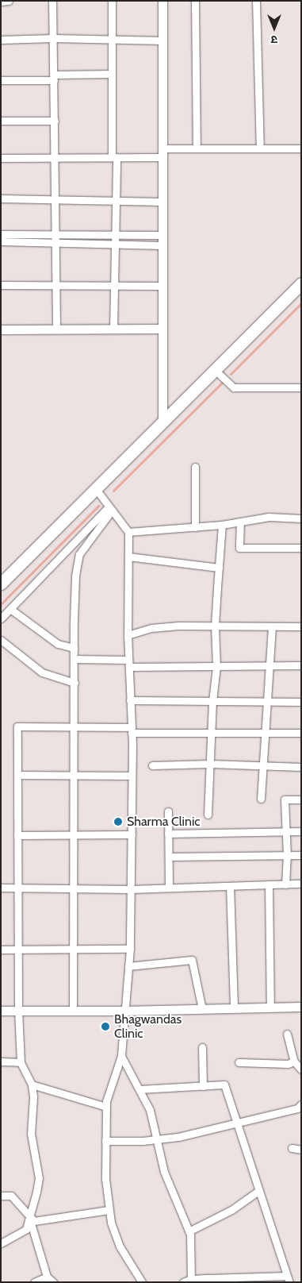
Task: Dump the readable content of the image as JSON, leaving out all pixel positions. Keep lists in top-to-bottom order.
{
  "places": ["Sharma Clinic", "Bhagwandas Clinic"],
  "north": "bottom"
}
